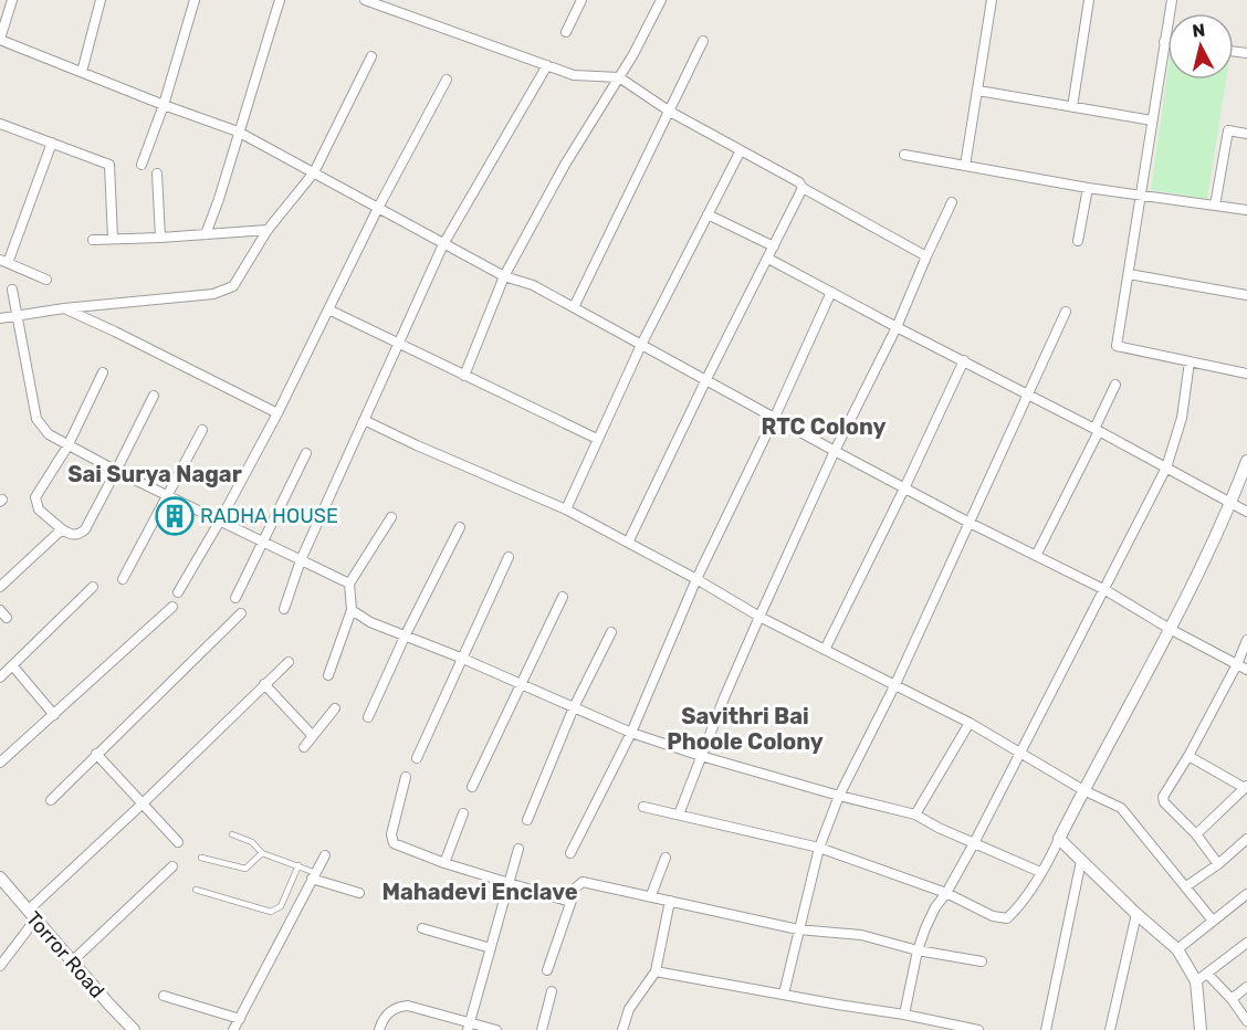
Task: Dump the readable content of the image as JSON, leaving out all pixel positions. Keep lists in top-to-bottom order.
{
  "streets": {
    "street": ["Torror Road"]
  },
  "districts": [
    "RTC Colony",
    "Sai Surya Nagar",
    "Savithri Bai Phoole Colony",
    "Mahadevi Enclave"
  ],
  "places": {
    "building": ["RADHA HOUSE"]
  },
  "north": "top"
}
